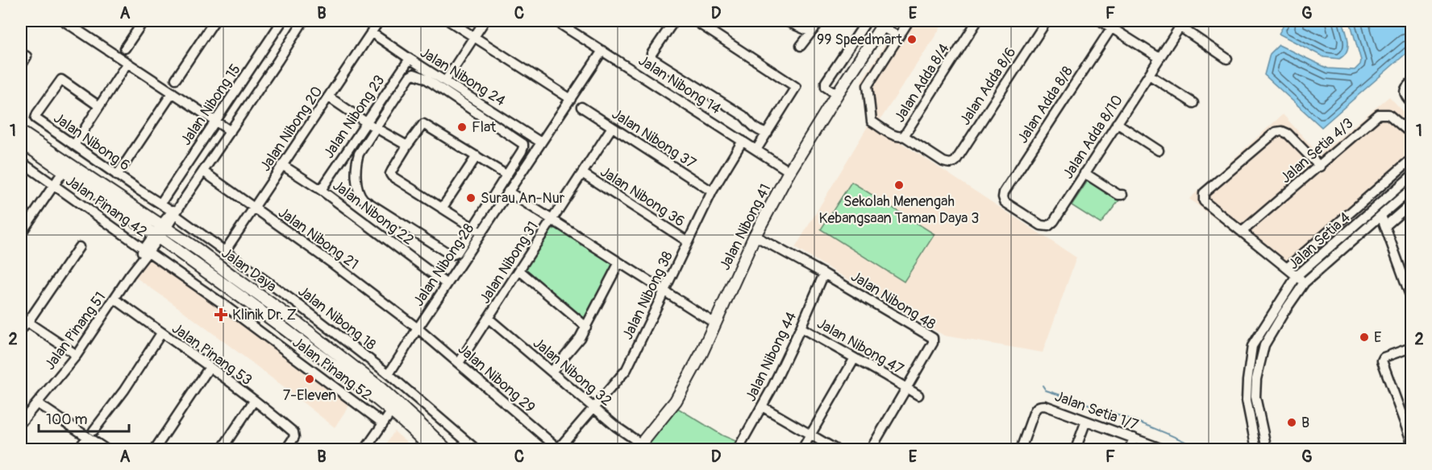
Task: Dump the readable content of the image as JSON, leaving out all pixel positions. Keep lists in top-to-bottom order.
{
  "streets": {
    "main road": ["Jalan Nibong 41", "Jalan Daya"],
    "street": [
      "Jalan Nibong 24",
      "Jalan Adda 8/4",
      "Jalan Nibong 14",
      "Jalan Adda 8/6",
      "Jalan Nibong 15",
      "Jalan Adda 8/8",
      "Jalan Nibong 23",
      "Jalan Nibong 20",
      "Jalan Adda 8/10",
      "Jalan Nibong 37",
      "Jalan Nibong 6",
      "Jalan Setia 4/3",
      "Jalan Nibong 36",
      "Jalan Pinang 42",
      "Jalan Nibong 22",
      "Jalan Nibong 21",
      "Jalan Setia 4",
      "Jalan Nibong 31",
      "Jalan Nibong 28",
      "Jalan Nibong 38",
      "Jalan Nibong 48",
      "Jalan Nibong 18",
      "Jalan Pinang 51",
      "Jalan Nibong 47",
      "Jalan Pinang 53",
      "Jalan Nibong 44",
      "Jalan Pinang 52",
      "Jalan Nibong 32",
      "Jalan Nibong 29",
      "Jalan Setia 1/7"
    ]
  },
  "crossings": [
    ["Jalan Nibong 24", "Jalan Nibong 23"],
    ["Jalan Nibong 24", "Jalan Nibong 20"],
    ["Jalan Nibong 24", "Jalan Nibong 28"],
    ["Jalan Adda 8/4", "Jalan Adda 8/6"],
    ["Jalan Nibong 14", "Jalan Nibong 41"],
    ["Jalan Nibong 14", "Jalan Nibong 28"],
    ["Jalan Nibong 14", "Jalan Nibong 38"],
    ["Jalan Nibong 15", "Jalan Nibong 6"],
    ["Jalan Adda 8/8", "Jalan Adda 8/10"],
    ["Jalan Nibong 23", "Jalan Nibong 22"],
    ["Jalan Nibong 20", "Jalan Nibong 22"],
    ["Jalan Nibong 20", "Jalan Nibong 21"],
    ["Jalan Nibong 20", "Jalan Nibong 18"],
    ["Jalan Nibong 37", "Jalan Nibong 31"],
    ["Jalan Nibong 37", "Jalan Nibong 38"],
    ["Jalan Nibong 6", "Jalan Nibong 18"],
    ["Jalan Nibong 6", "Jalan Pinang 51"],
    ["Jalan Nibong 36", "Jalan Nibong 31"],
    ["Jalan Nibong 36", "Jalan Nibong 38"],
    ["Jalan Pinang 42", "Jalan Pinang 51"],
    ["Jalan Pinang 42", "Jalan Pinang 52"],
    ["Jalan Nibong 22", "Jalan Nibong 28"],
    ["Jalan Nibong 41", "Jalan Nibong 48"],
    ["Jalan Nibong 41", "Jalan Nibong 32"],
    ["Jalan Nibong 21", "Jalan Nibong 28"],
    ["Jalan Nibong 21", "Jalan Pinang 51"],
    ["Jalan Nibong 21", "Jalan Nibong 29"],
    ["Jalan Nibong 31", "Jalan Nibong 32"],
    ["Jalan Nibong 31", "Jalan Nibong 29"],
    ["Jalan Nibong 28", "Jalan Nibong 18"],
    ["Jalan Nibong 28", "Jalan Nibong 29"],
    ["Jalan Daya", "Jalan Pinang 51"],
    ["Jalan Nibong 38", "Jalan Nibong 32"],
    ["Jalan Nibong 38", "Jalan Nibong 29"],
    ["Jalan Nibong 48", "Jalan Nibong 47"],
    ["Jalan Nibong 48", "Jalan Nibong 44"],
    ["Jalan Nibong 18", "Jalan Pinang 51"],
    ["Jalan Pinang 51", "Jalan Pinang 53"],
    ["Jalan Pinang 51", "Jalan Pinang 52"],
    ["Jalan Nibong 47", "Jalan Nibong 44"]
  ],
  "places": {
    "other": [
      "99 Speedmart",
      "Flat",
      "Sekolah Menengah Kebangsaan Taman Daya 3",
      "Surau An-Nur",
      "E",
      "7-Eleven",
      "B"
    ],
    "health": ["Klinik Dr. Z"]
  },
  "scale_bar": "100 m",
  "grid": {
    "columns": [
      "A",
      "B",
      "C",
      "D",
      "E",
      "F",
      "G"
    ],
    "rows": ["1", "2"]
  }
}
